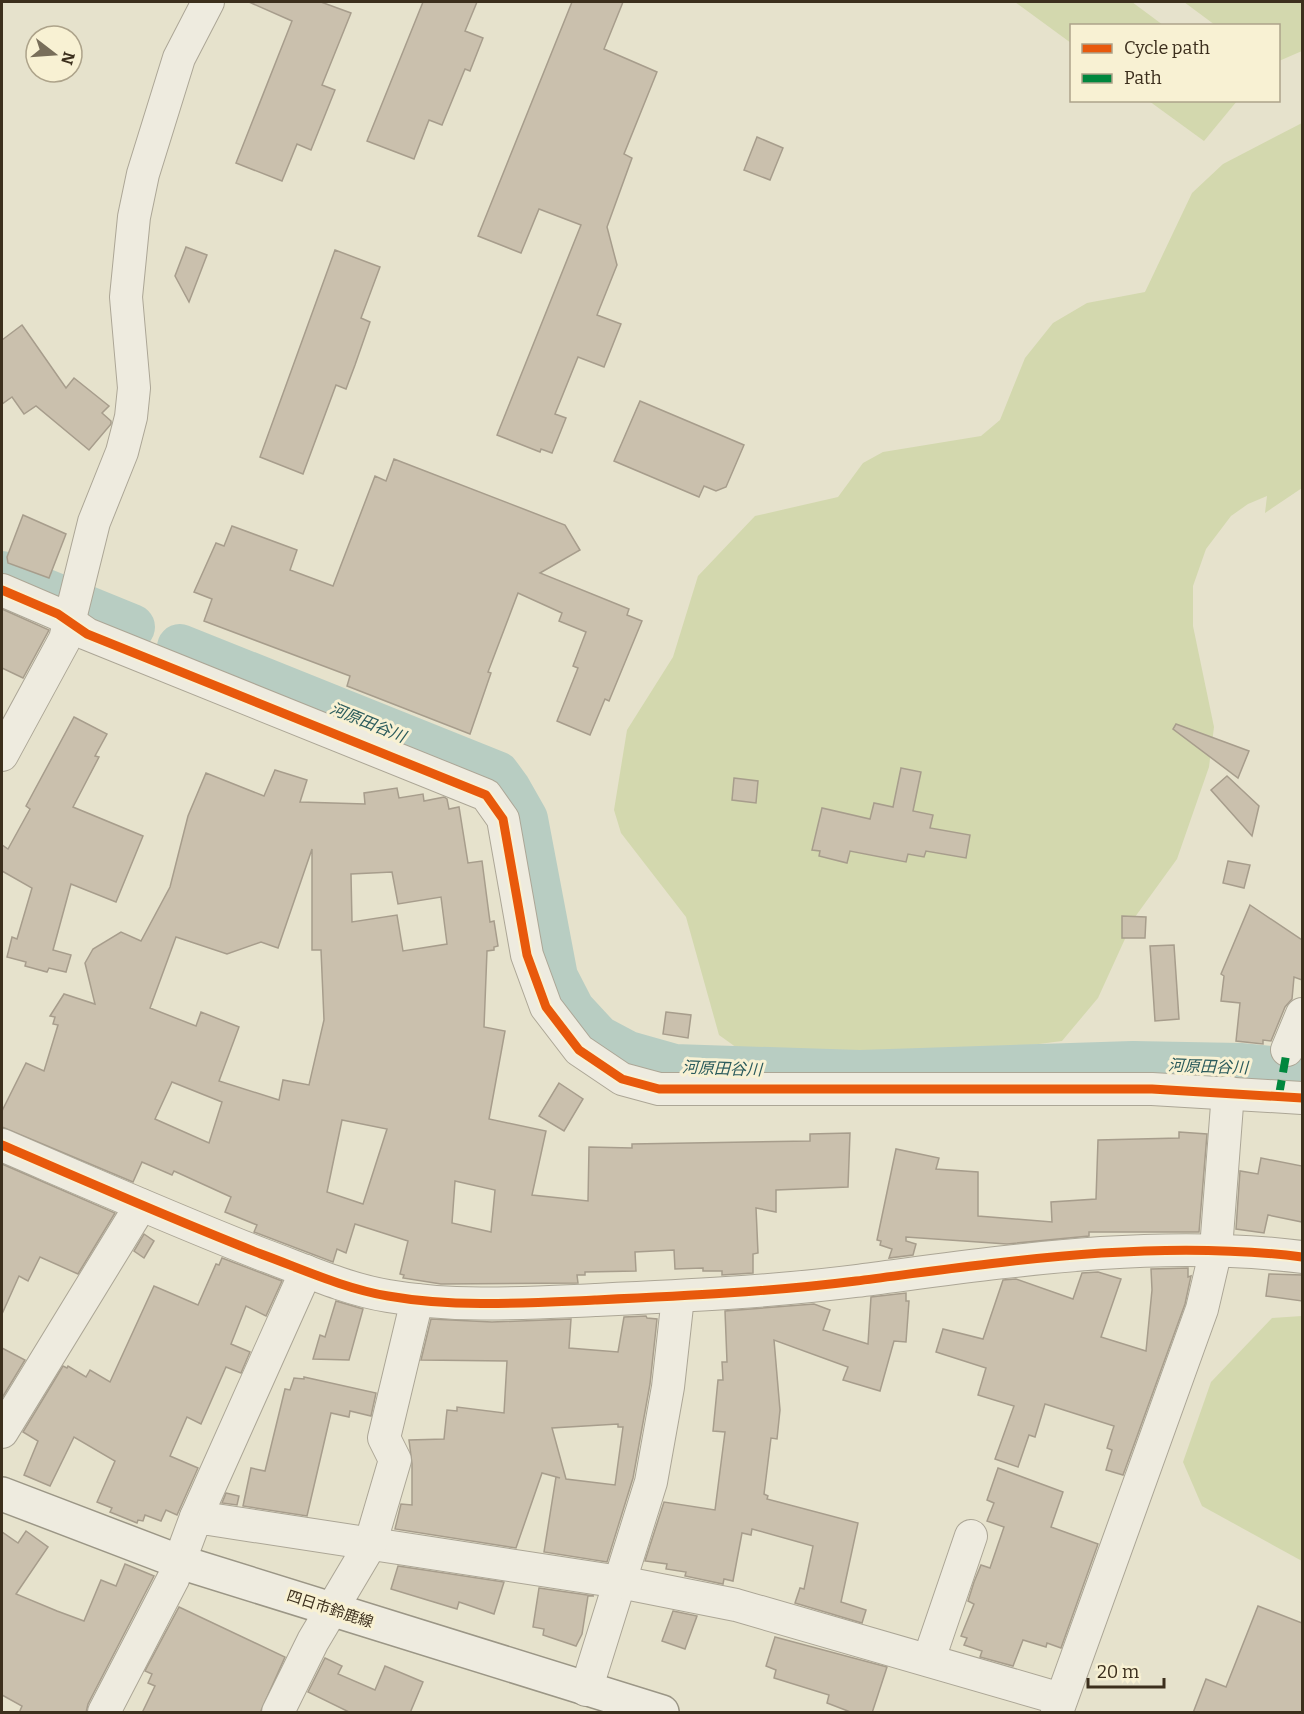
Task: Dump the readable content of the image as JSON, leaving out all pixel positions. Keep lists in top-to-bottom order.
{
  "streets": {
    "main road": ["四日市鈴鹿線"]
  },
  "water": ["河原田谷川"],
  "legend": ["Cycle path", "Path"],
  "scale_bar": "20 m",
  "north": "right"
}
